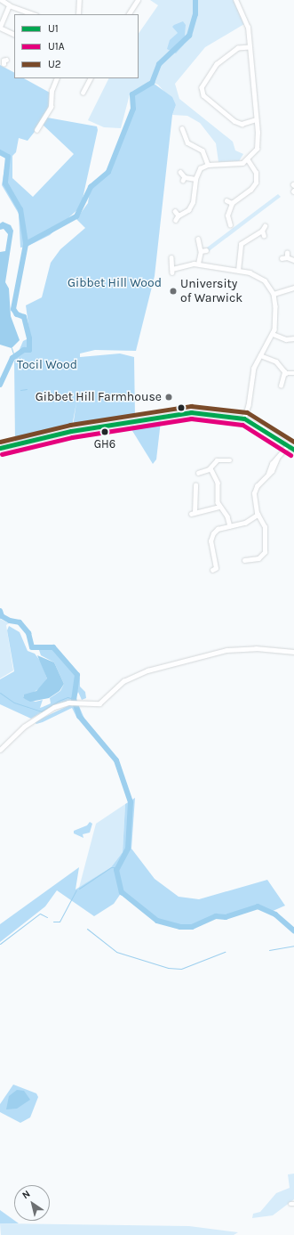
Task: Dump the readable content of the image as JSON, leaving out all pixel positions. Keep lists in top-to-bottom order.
{
  "parks": ["Gibbet Hill Wood", "Tocil Wood"],
  "places": ["University of Warwick", "Gibbet Hill Farmhouse", "GH6"],
  "lines": ["transit line U2", "transit line U1", "transit line U1A"],
  "legend": ["U1", "U1A", "U2"],
  "north": "top left"
}
